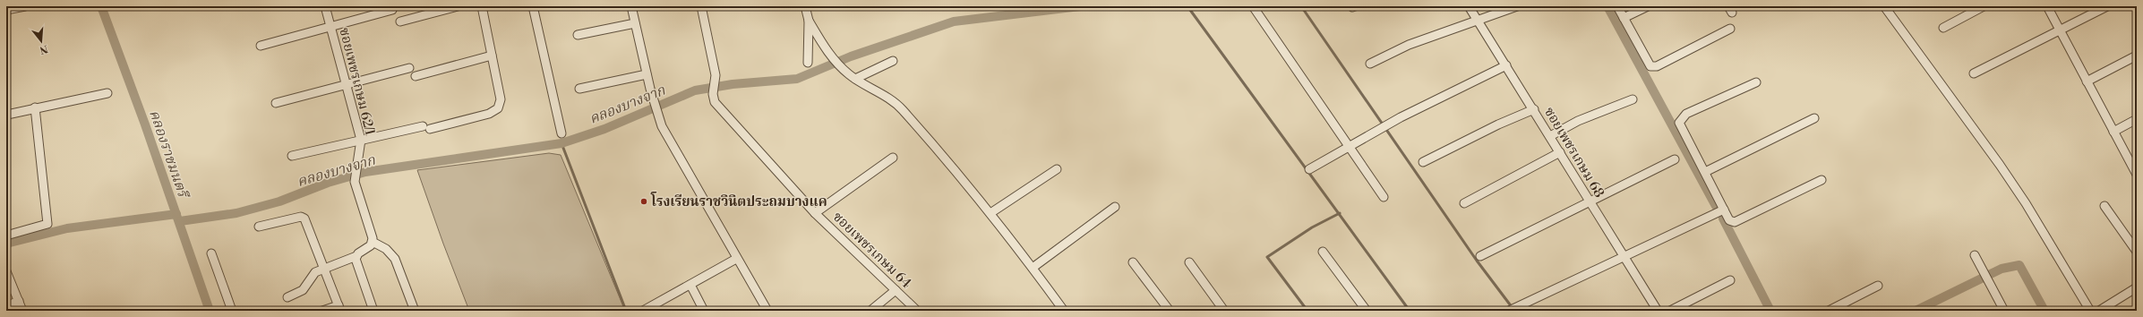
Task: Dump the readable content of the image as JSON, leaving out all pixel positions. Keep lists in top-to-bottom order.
{
  "streets": {
    "street": ["ซอยเพชรเกษม 62/1", "ซอยเพชรเกษม 68", "ซอยเพชรเกษม 64"]
  },
  "water": ["คลองบางจาก", "คลองราชมนตรี"],
  "places": ["โรงเรียนราชวินิตประถมบางแค"],
  "north": "bottom"
}
